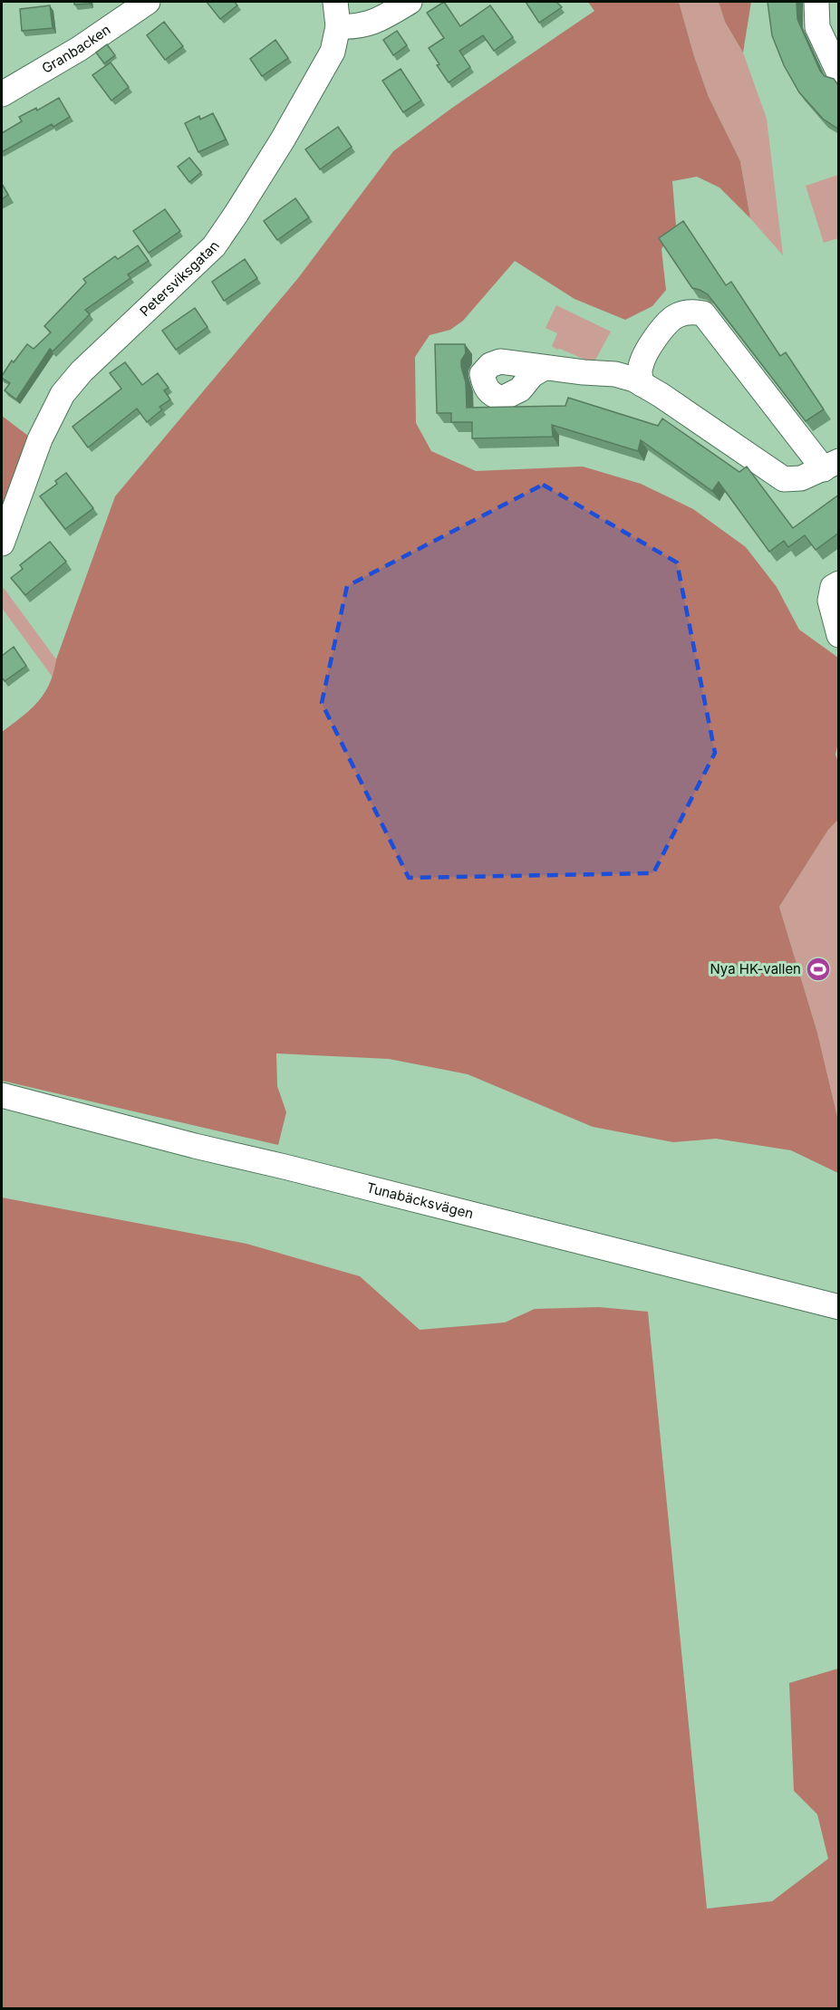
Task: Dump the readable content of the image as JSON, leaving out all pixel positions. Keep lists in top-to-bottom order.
{
  "streets": {
    "street": ["Granbacken", "Petersviksgatan", "Tunabäcksvägen"]
  },
  "places": {
    "sports": ["Nya HK-vallen"]
  }
}
